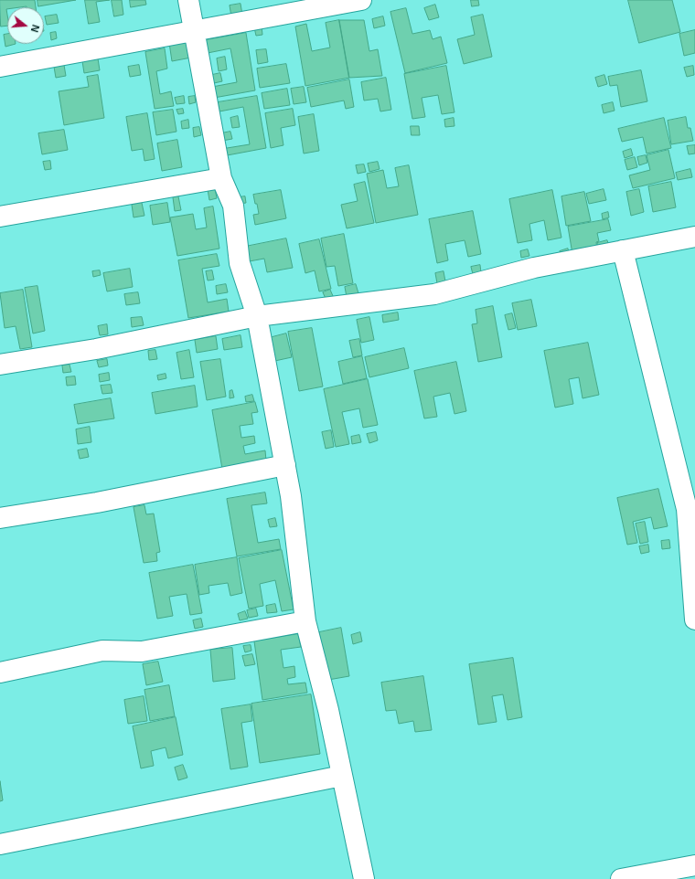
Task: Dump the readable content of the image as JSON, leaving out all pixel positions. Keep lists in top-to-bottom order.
{
  "north": "right"
}
